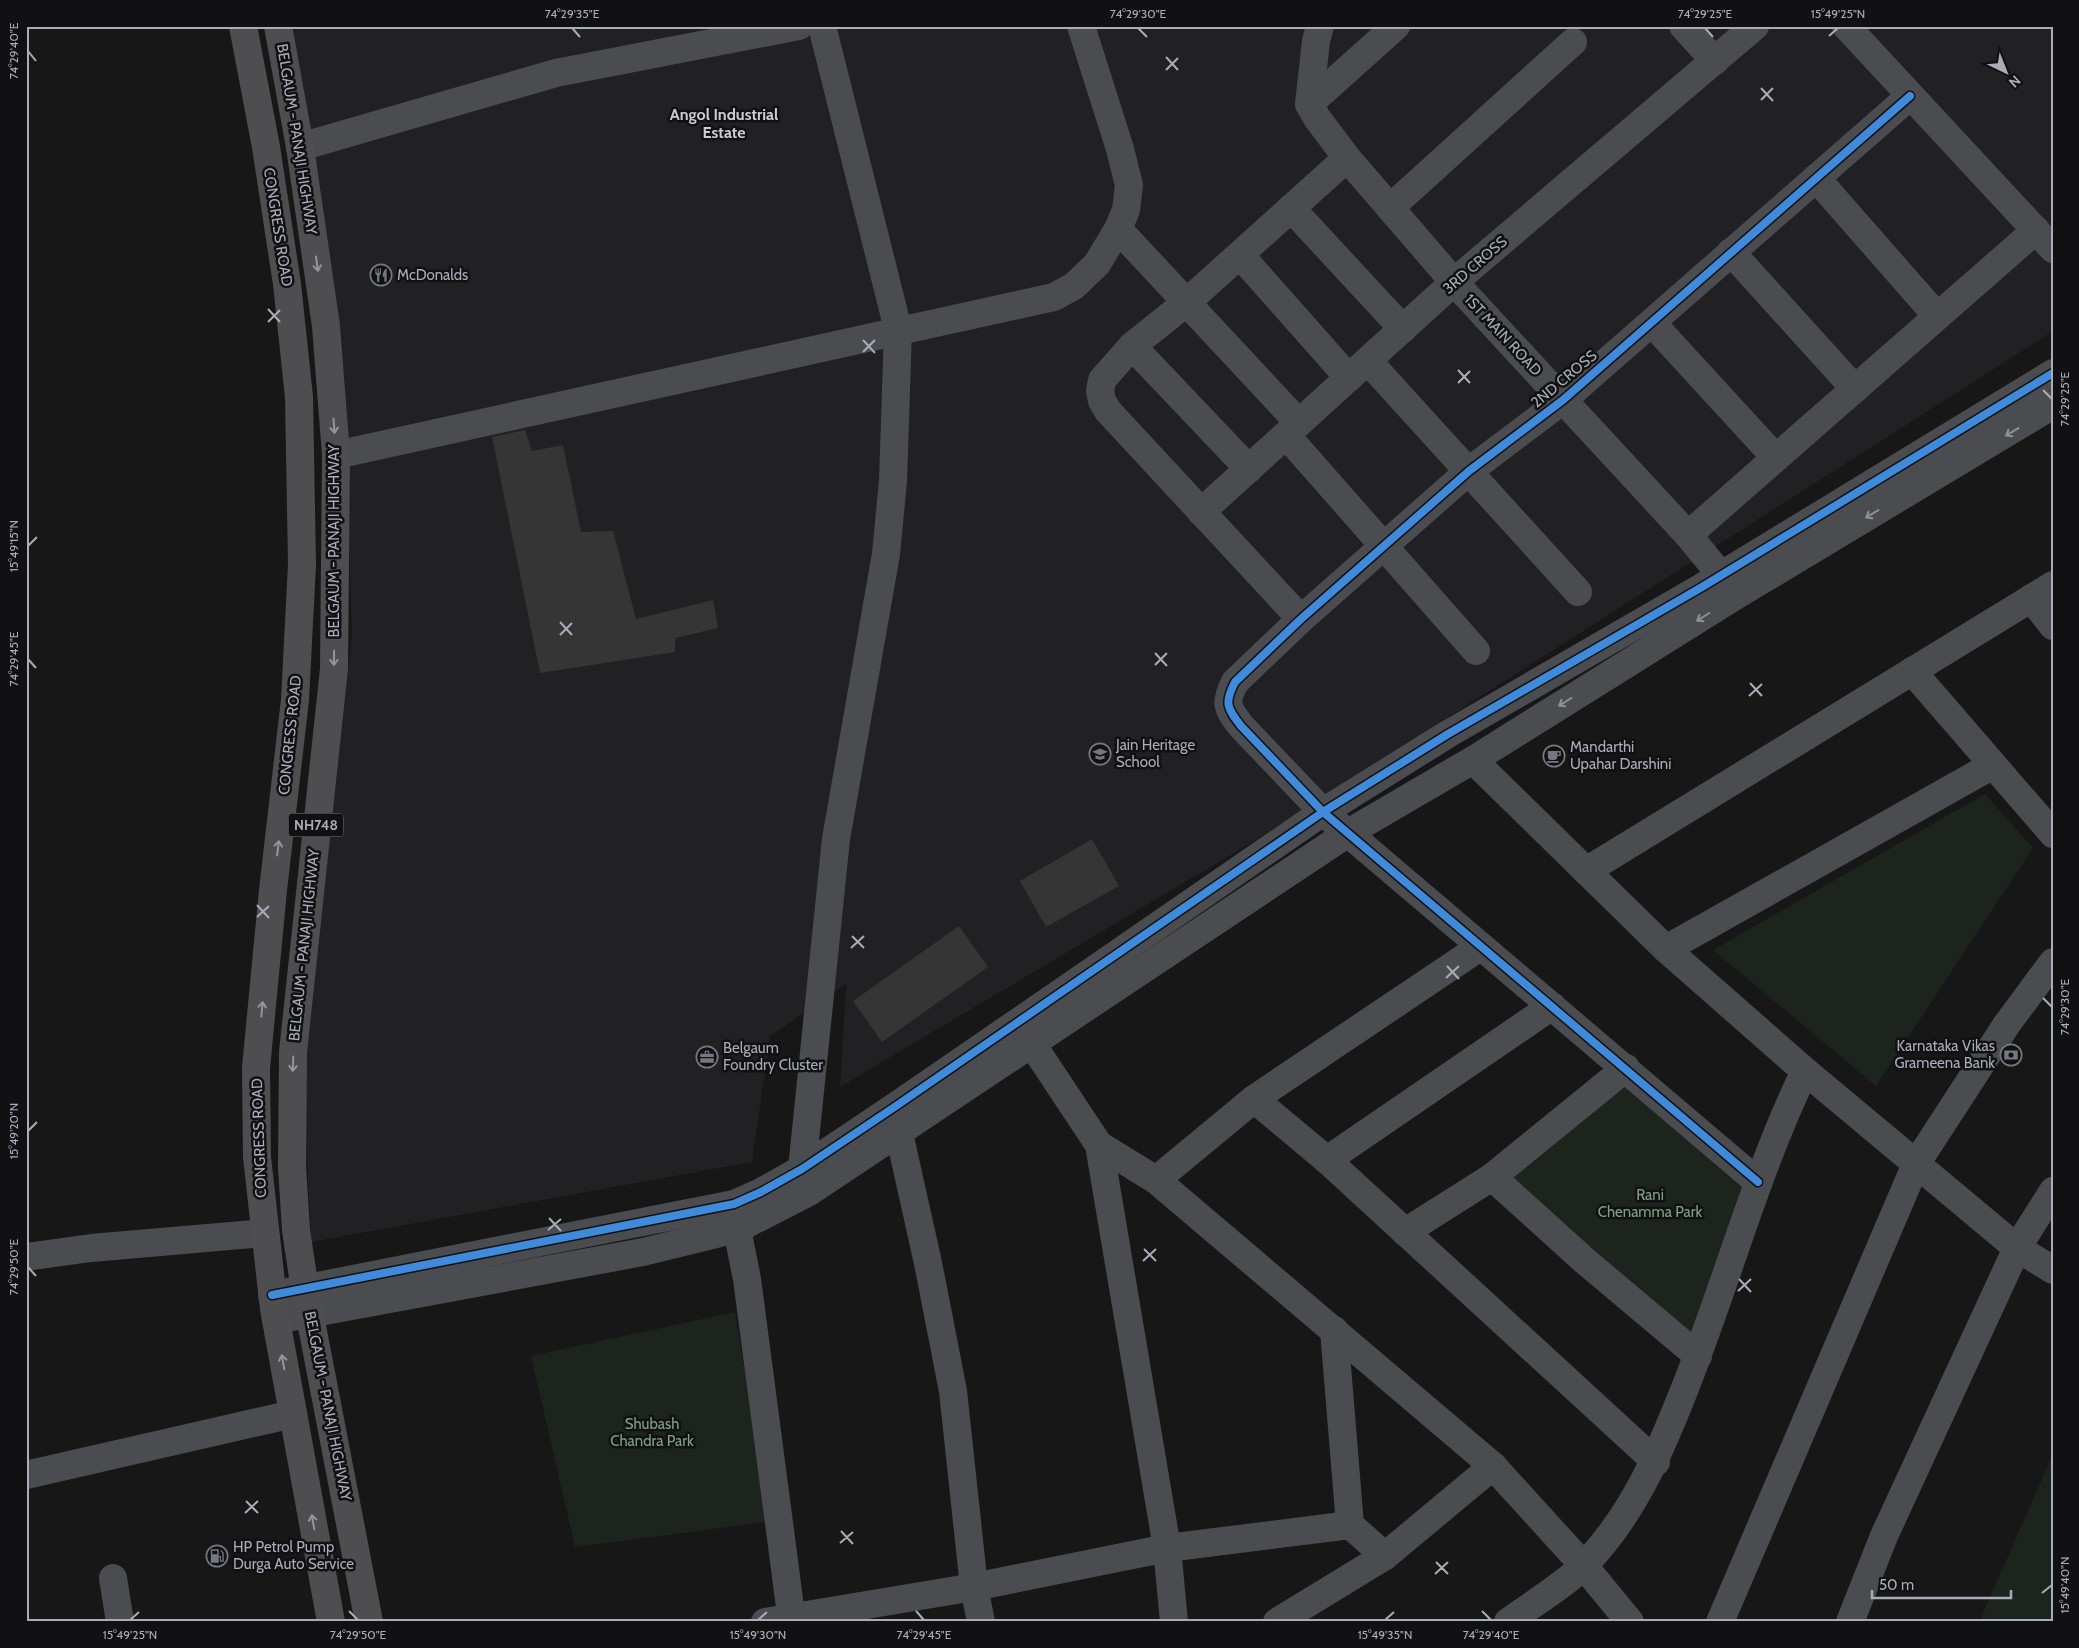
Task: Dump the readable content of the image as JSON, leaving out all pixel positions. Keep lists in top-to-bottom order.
{
  "streets": {
    "highway": ["BELGAUM - PANAJI HIGHWAY", "CONGRESS ROAD", "NH748"],
    "street": ["3RD CROSS", "1ST MAIN ROAD", "2ND CROSS"]
  },
  "crossings": [
    ["3RD CROSS", "1ST MAIN ROAD"],
    ["1ST MAIN ROAD", "2ND CROSS"]
  ],
  "one_way": ["BELGAUM - PANAJI HIGHWAY", "CONGRESS ROAD"],
  "districts": ["Angol Industrial Estate"],
  "parks": ["Rani Chenamma Park", "Shubash Chandra Park"],
  "places": {
    "restaurant": ["McDonalds"],
    "school or university": ["Jain Heritage School"],
    "cafe": ["Mandarthi Upahar Darshini"],
    "bank": ["Karnataka Vikas Grameena Bank"],
    "office": ["Belgaum Foundry Cluster"],
    "fuel station": ["HP Petrol Pump Durga Auto Service"]
  },
  "scale_bar": "50 m",
  "north": "bottom right",
  "coordinates": [
    "74°29'35\"E",
    "74°29'30\"E",
    "74°29'25\"E",
    "15°49'25\"N",
    "74°29'40\"E",
    "15°49'15\"N",
    "74°29'45\"E",
    "15°49'20\"N",
    "74°29'50\"E",
    "15°49'40\"N",
    "15°49'30\"N",
    "15°49'35\"N"
  ]
}
